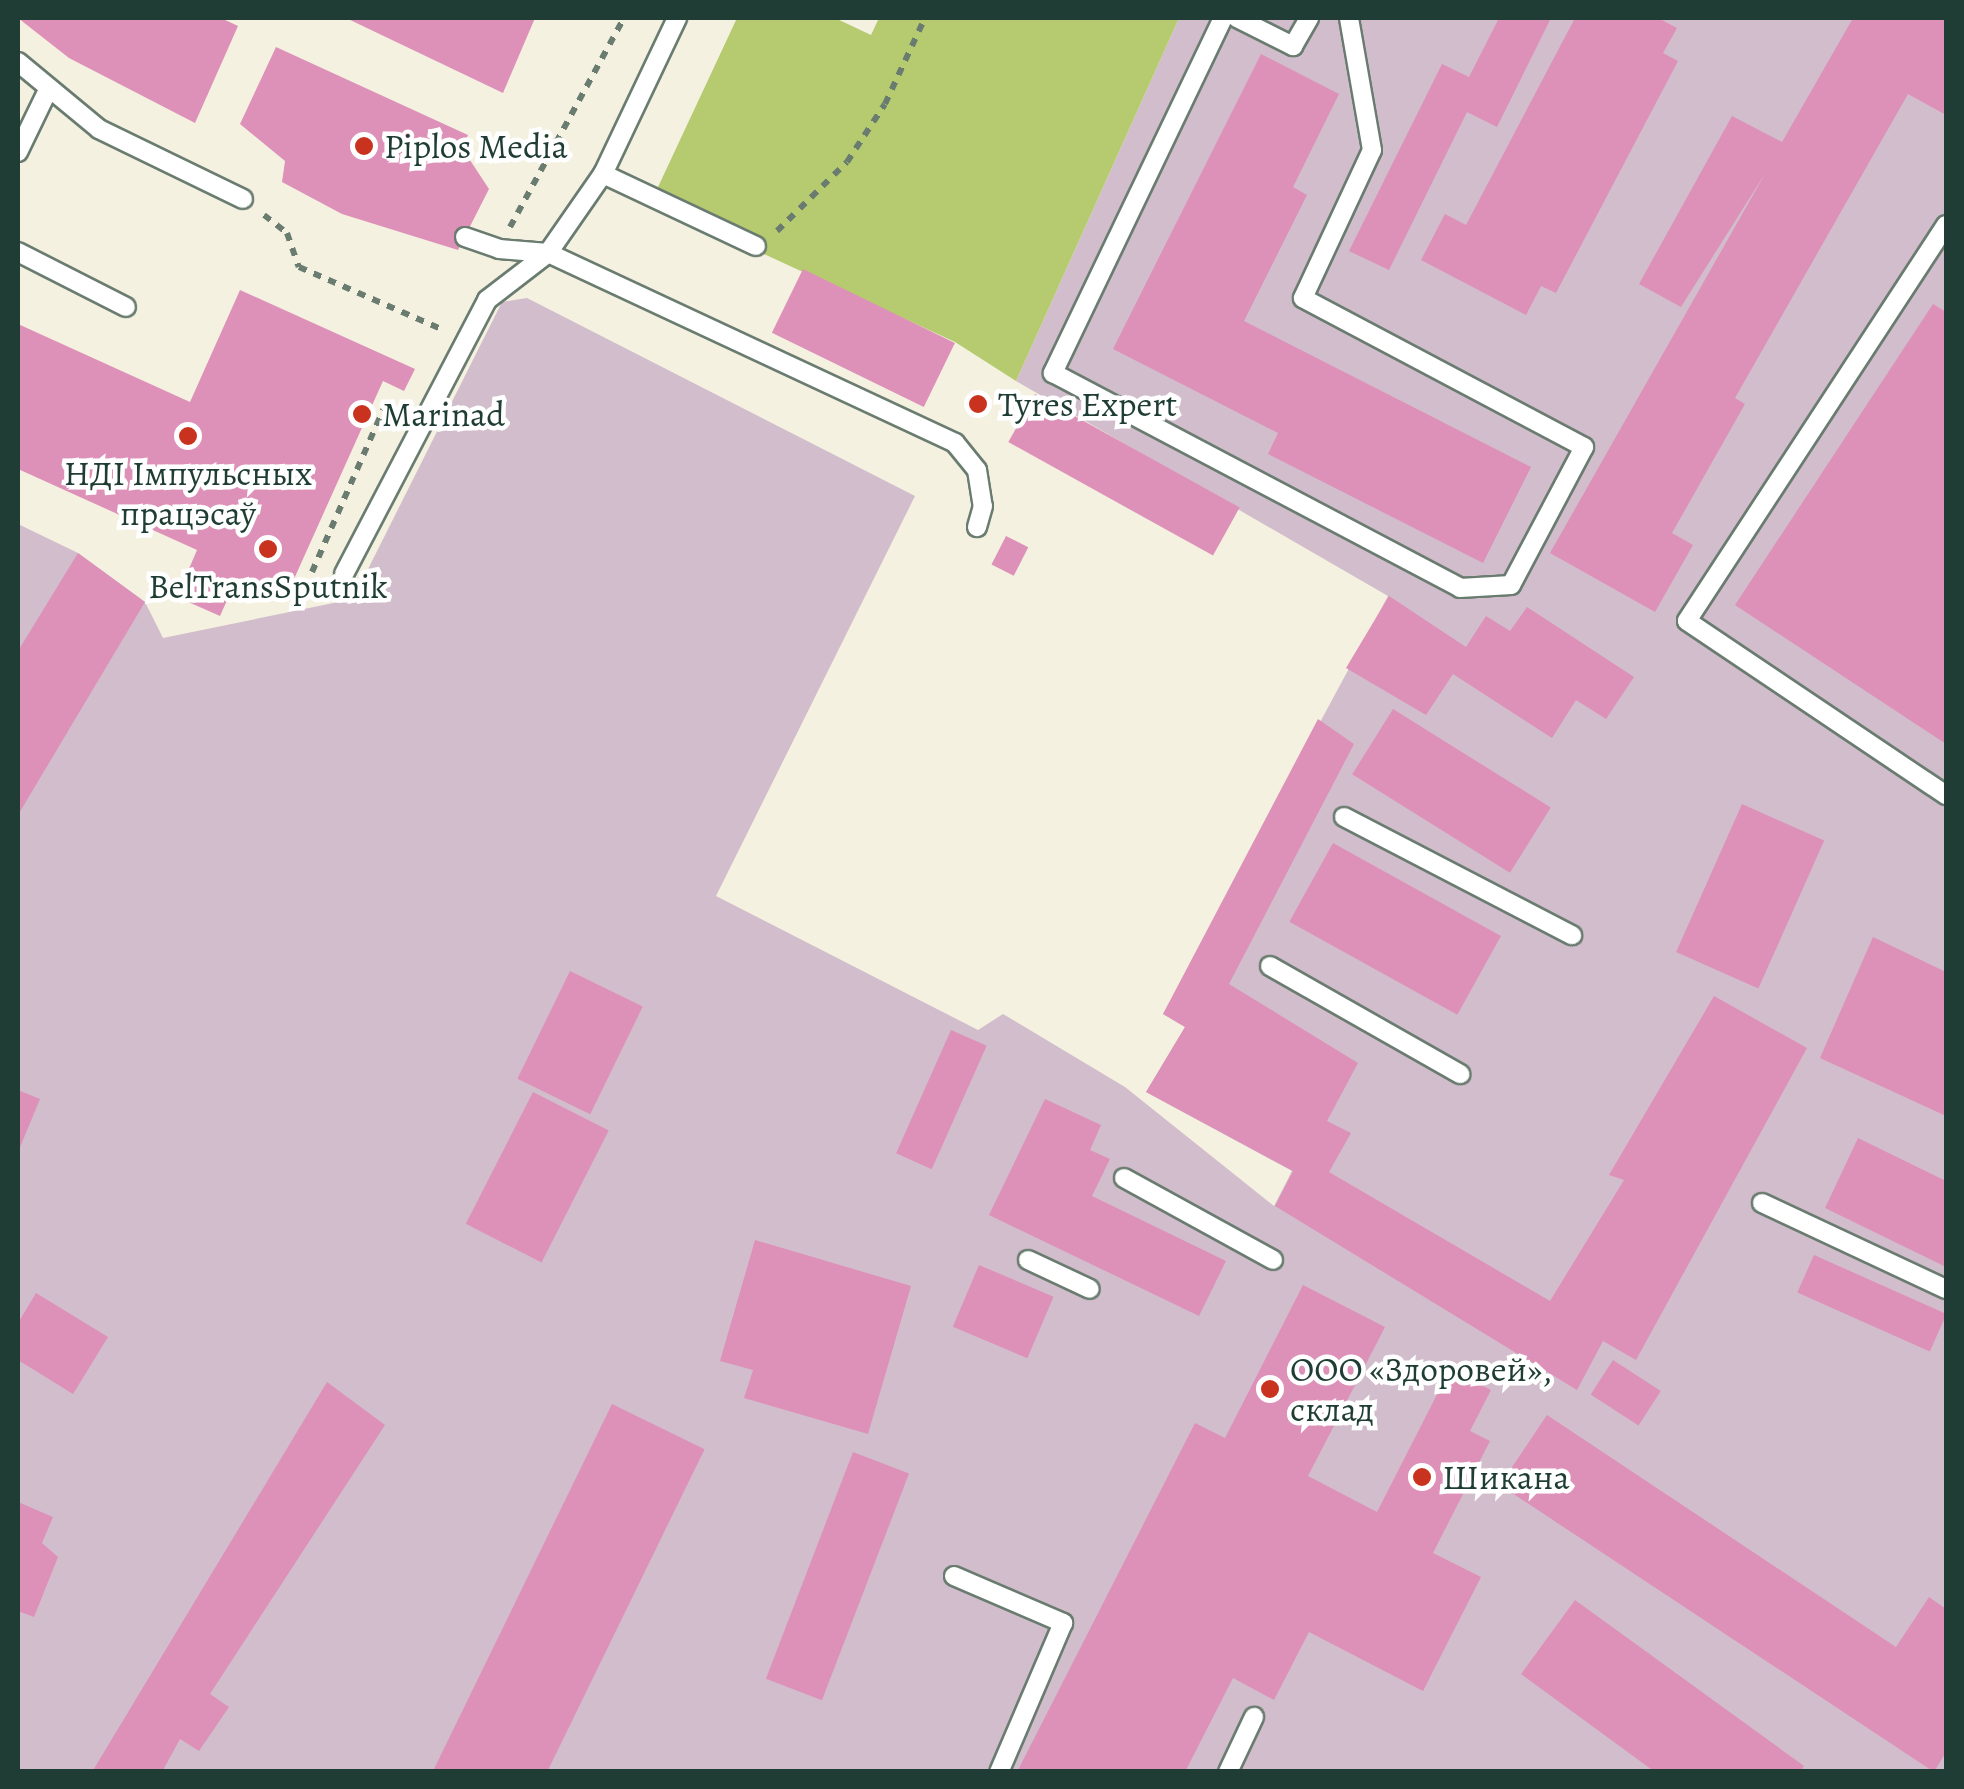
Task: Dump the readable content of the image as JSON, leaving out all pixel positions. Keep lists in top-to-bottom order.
{
  "places": [
    "Piplos Media",
    "Tyres Expert",
    "Marinad",
    "НДІ Імпульсных працэсаў",
    "BelTransSputnik",
    "ООО «Здоровей», склад",
    "Шикана"
  ]
}
